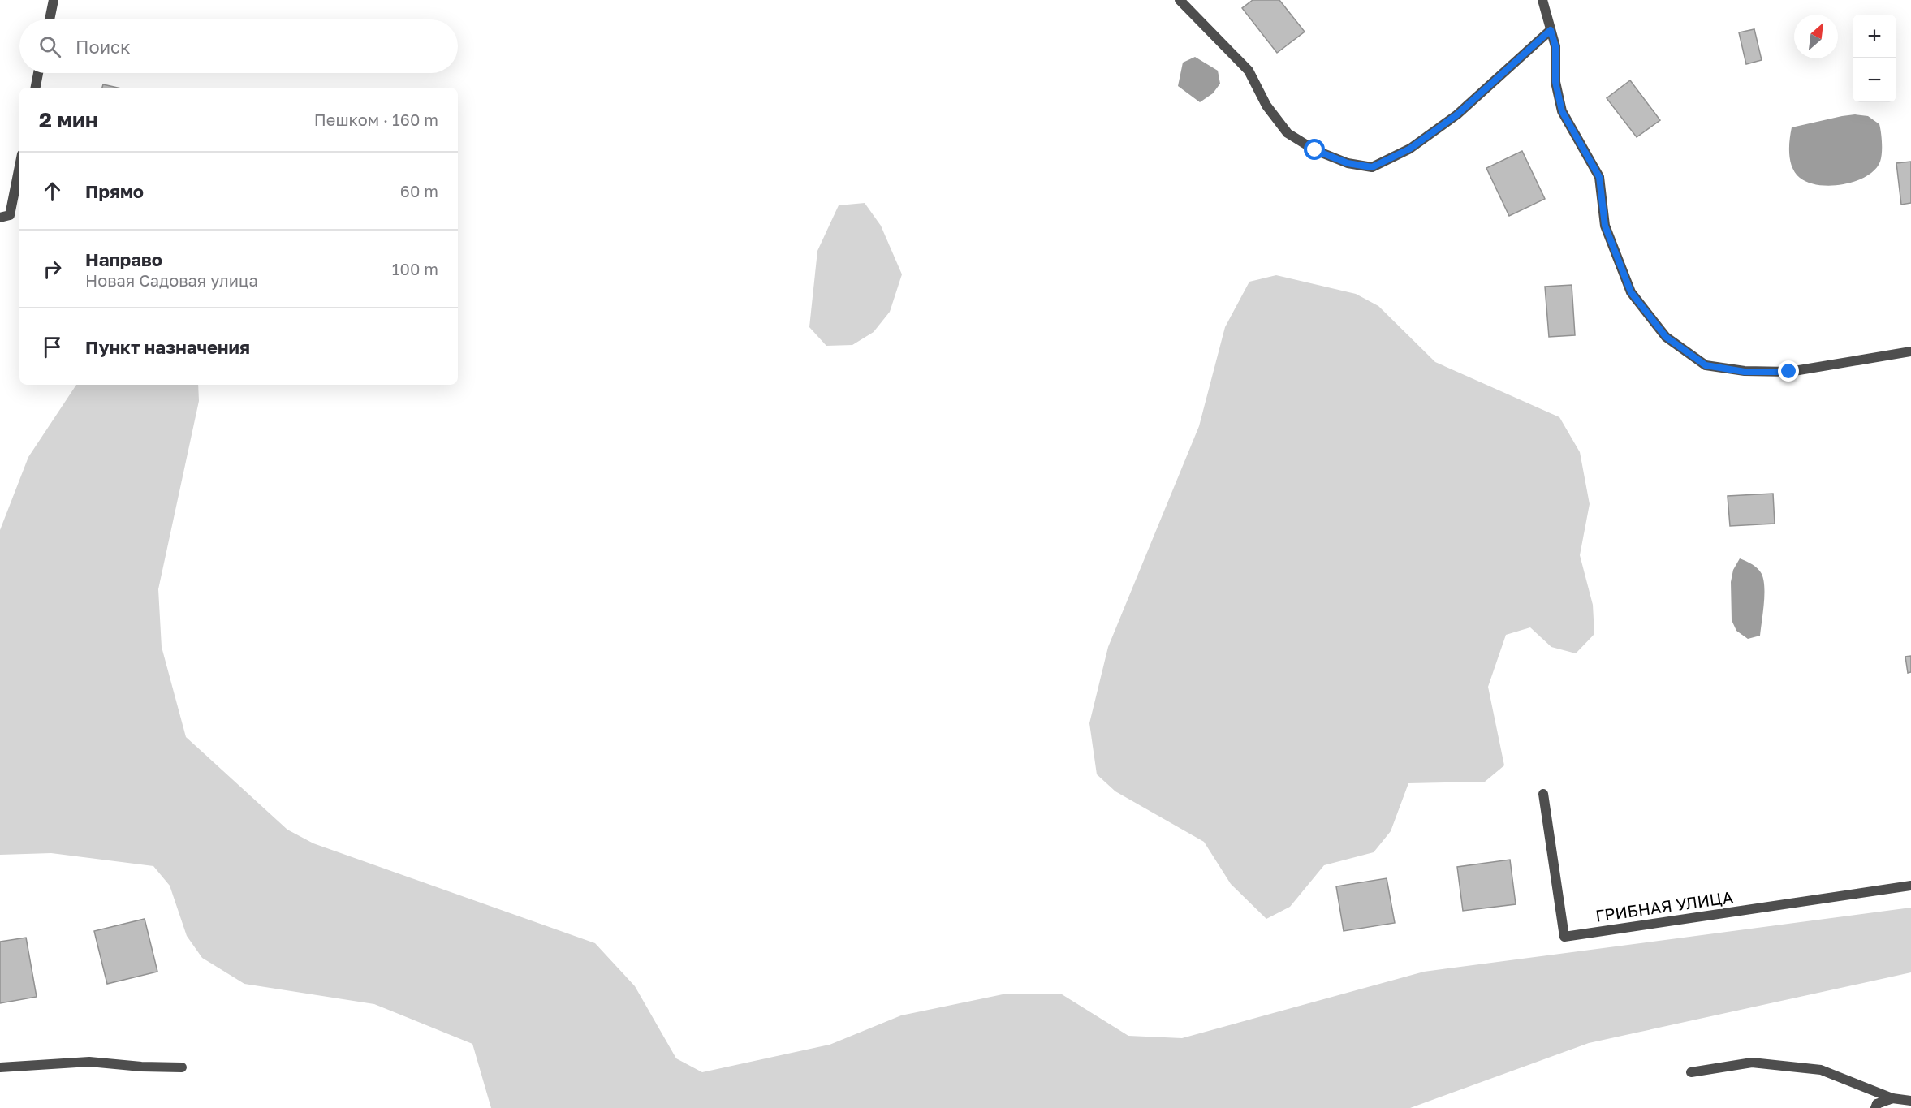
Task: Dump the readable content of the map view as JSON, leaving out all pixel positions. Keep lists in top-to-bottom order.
{
  "streets": {
    "street": ["ГРИБНАЯ УЛИЦА"]
  },
  "north": "top right",
  "page": {
    "map_buttons": ["+", "−"],
    "search": "Поиск",
    "heading": ["2 мин", "Пешком · 160 m"],
    "list": [
      ["Прямо", "60 m"],
      ["Направо", "Новая Садовая улица", "100 m"],
      "Пункт назначения"
    ]
  }
}
